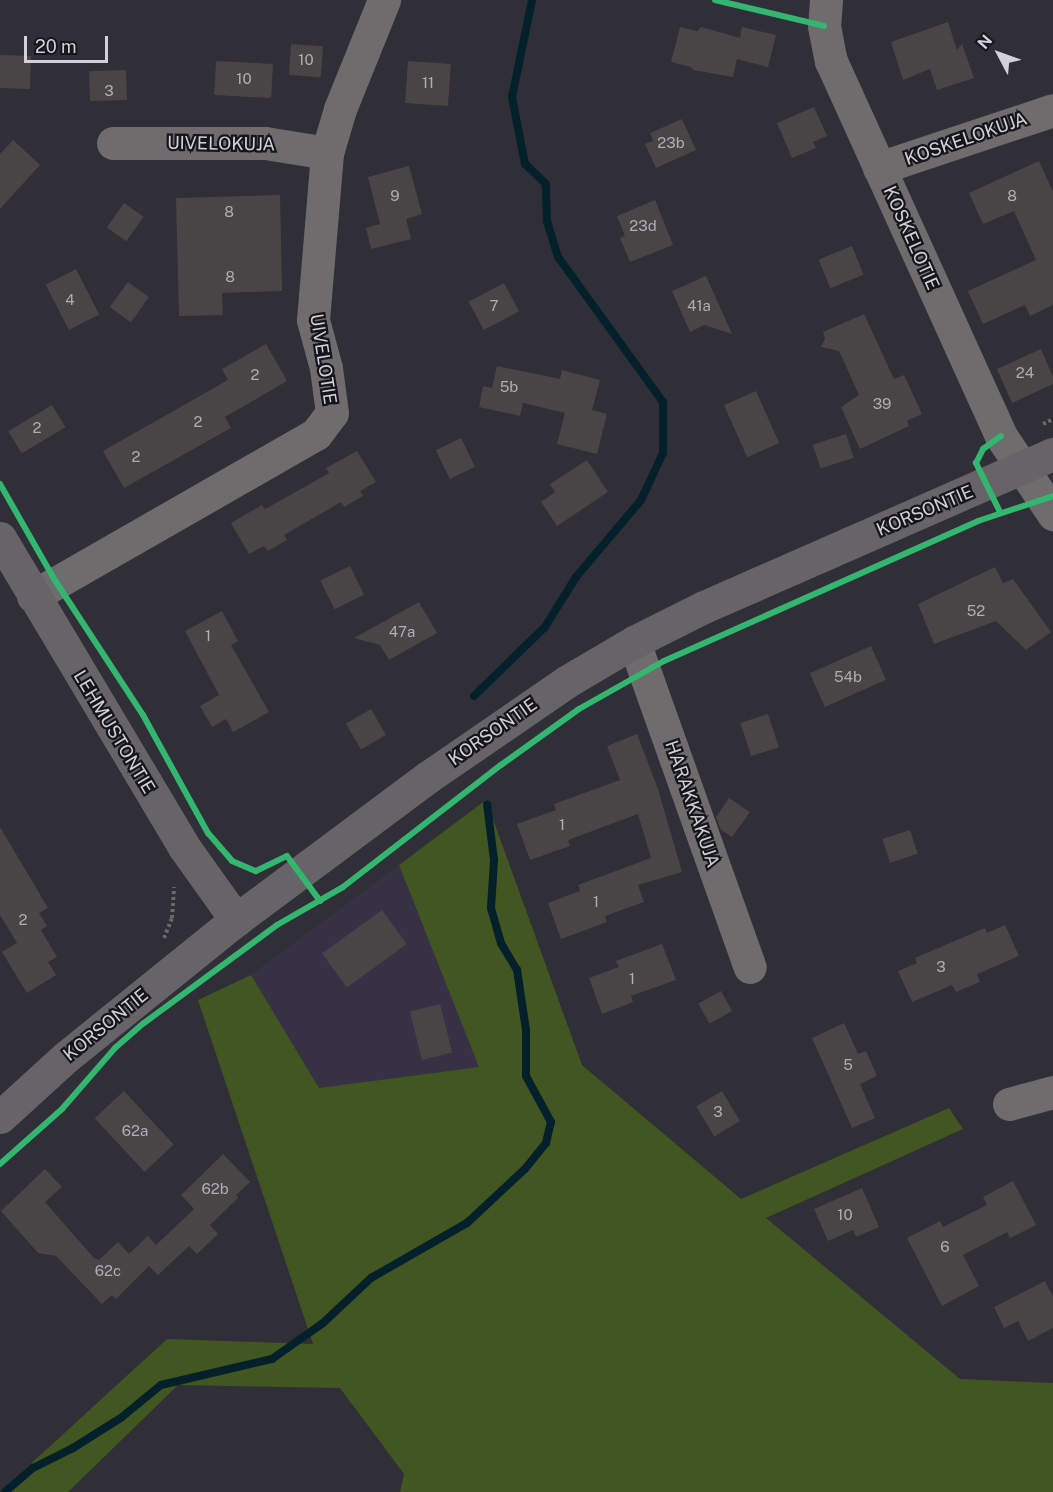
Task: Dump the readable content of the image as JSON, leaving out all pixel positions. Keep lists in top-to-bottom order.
{
  "streets": {
    "main road": ["KORSONTIE", "LEHMUSTONTIE"],
    "street": [
      "KOSKELOKUJA",
      "UIVELOKUJA",
      "KOSKELOTIE",
      "UIVELOTIE",
      "HARAKKAKUJA"
    ]
  },
  "crossings": [
    ["KOSKELOKUJA", "KOSKELOTIE"],
    ["UIVELOKUJA", "UIVELOTIE"],
    ["KOSKELOTIE", "KORSONTIE"],
    ["UIVELOTIE", "LEHMUSTONTIE"],
    ["KORSONTIE", "LEHMUSTONTIE"],
    ["KORSONTIE", "HARAKKAKUJA"]
  ],
  "house_numbers": [
    "10",
    "10",
    "11",
    "3",
    "23b",
    "9",
    "8",
    "8",
    "23d",
    "8",
    "4",
    "7",
    "41a",
    "24",
    "2",
    "5b",
    "39",
    "2",
    "2",
    "2",
    "52",
    "47a",
    "1",
    "54b",
    "1",
    "1",
    "2",
    "3",
    "1",
    "5",
    "3",
    "62a",
    "62b",
    "10",
    "6",
    "62c"
  ],
  "scale_bar": "20 m",
  "north": "top left"
}
